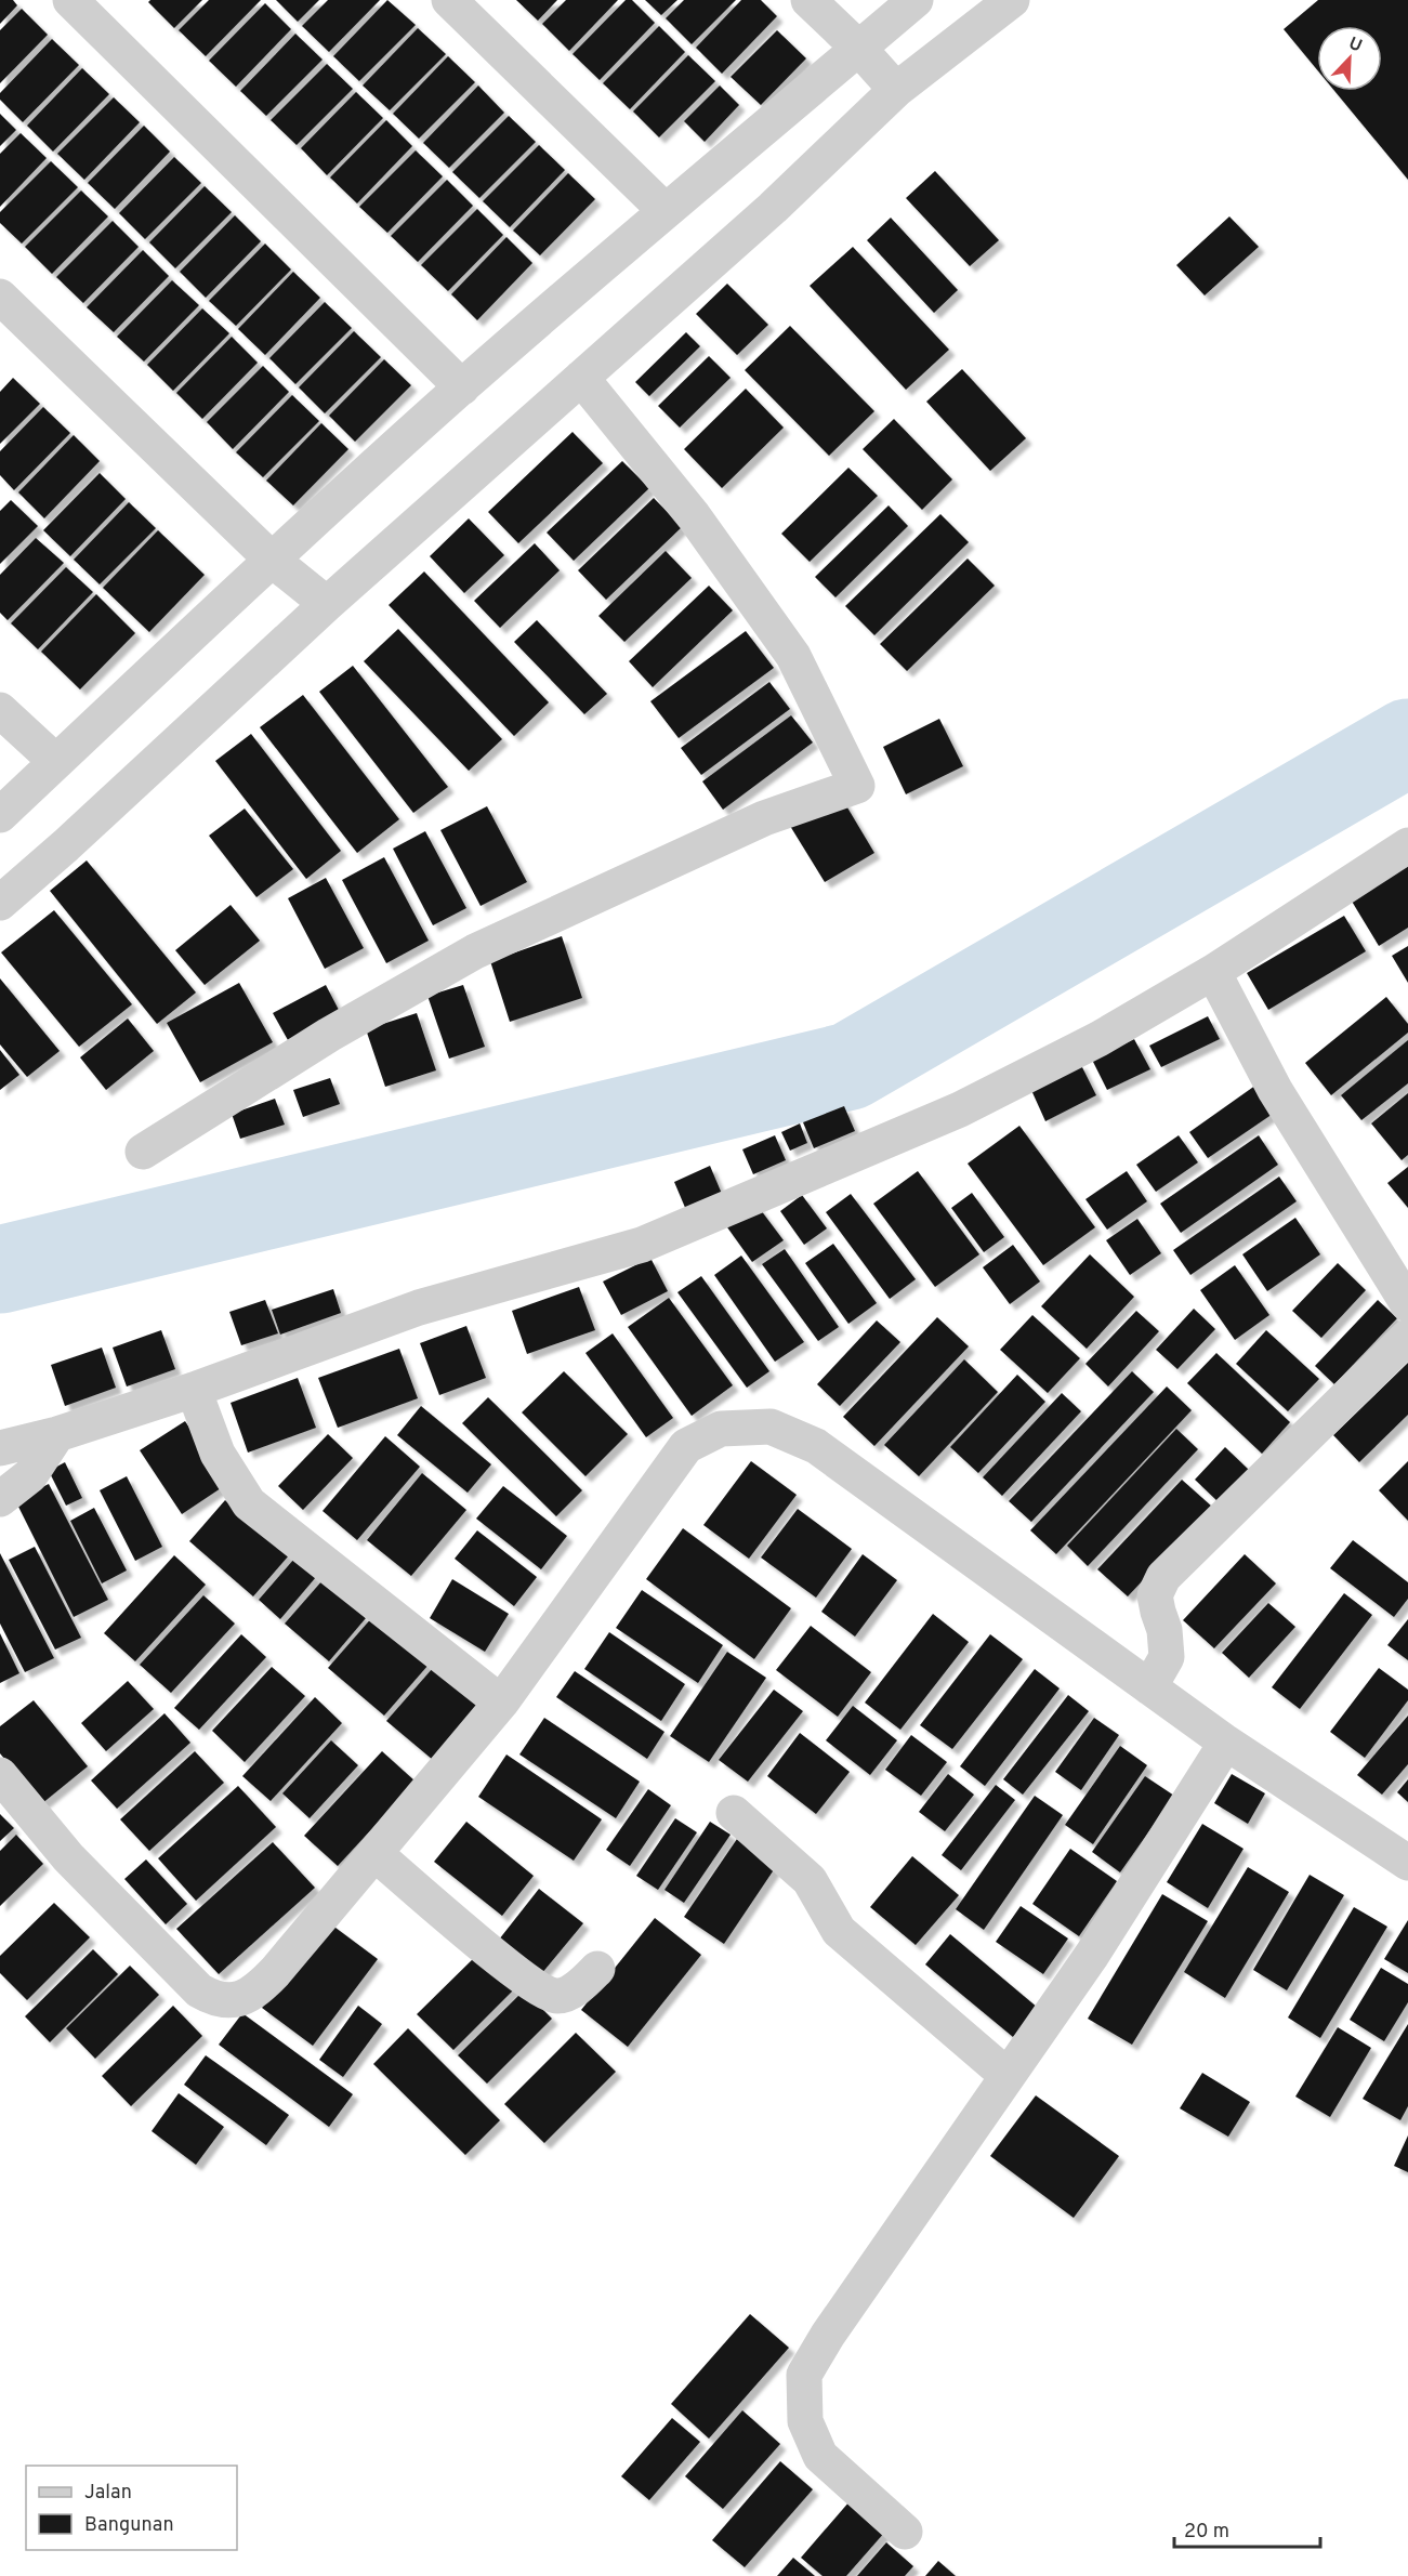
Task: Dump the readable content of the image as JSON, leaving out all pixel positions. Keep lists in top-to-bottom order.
{
  "legend": ["Jalan", "Bangunan"],
  "scale_bar": "20 m",
  "north": "top right"
}
